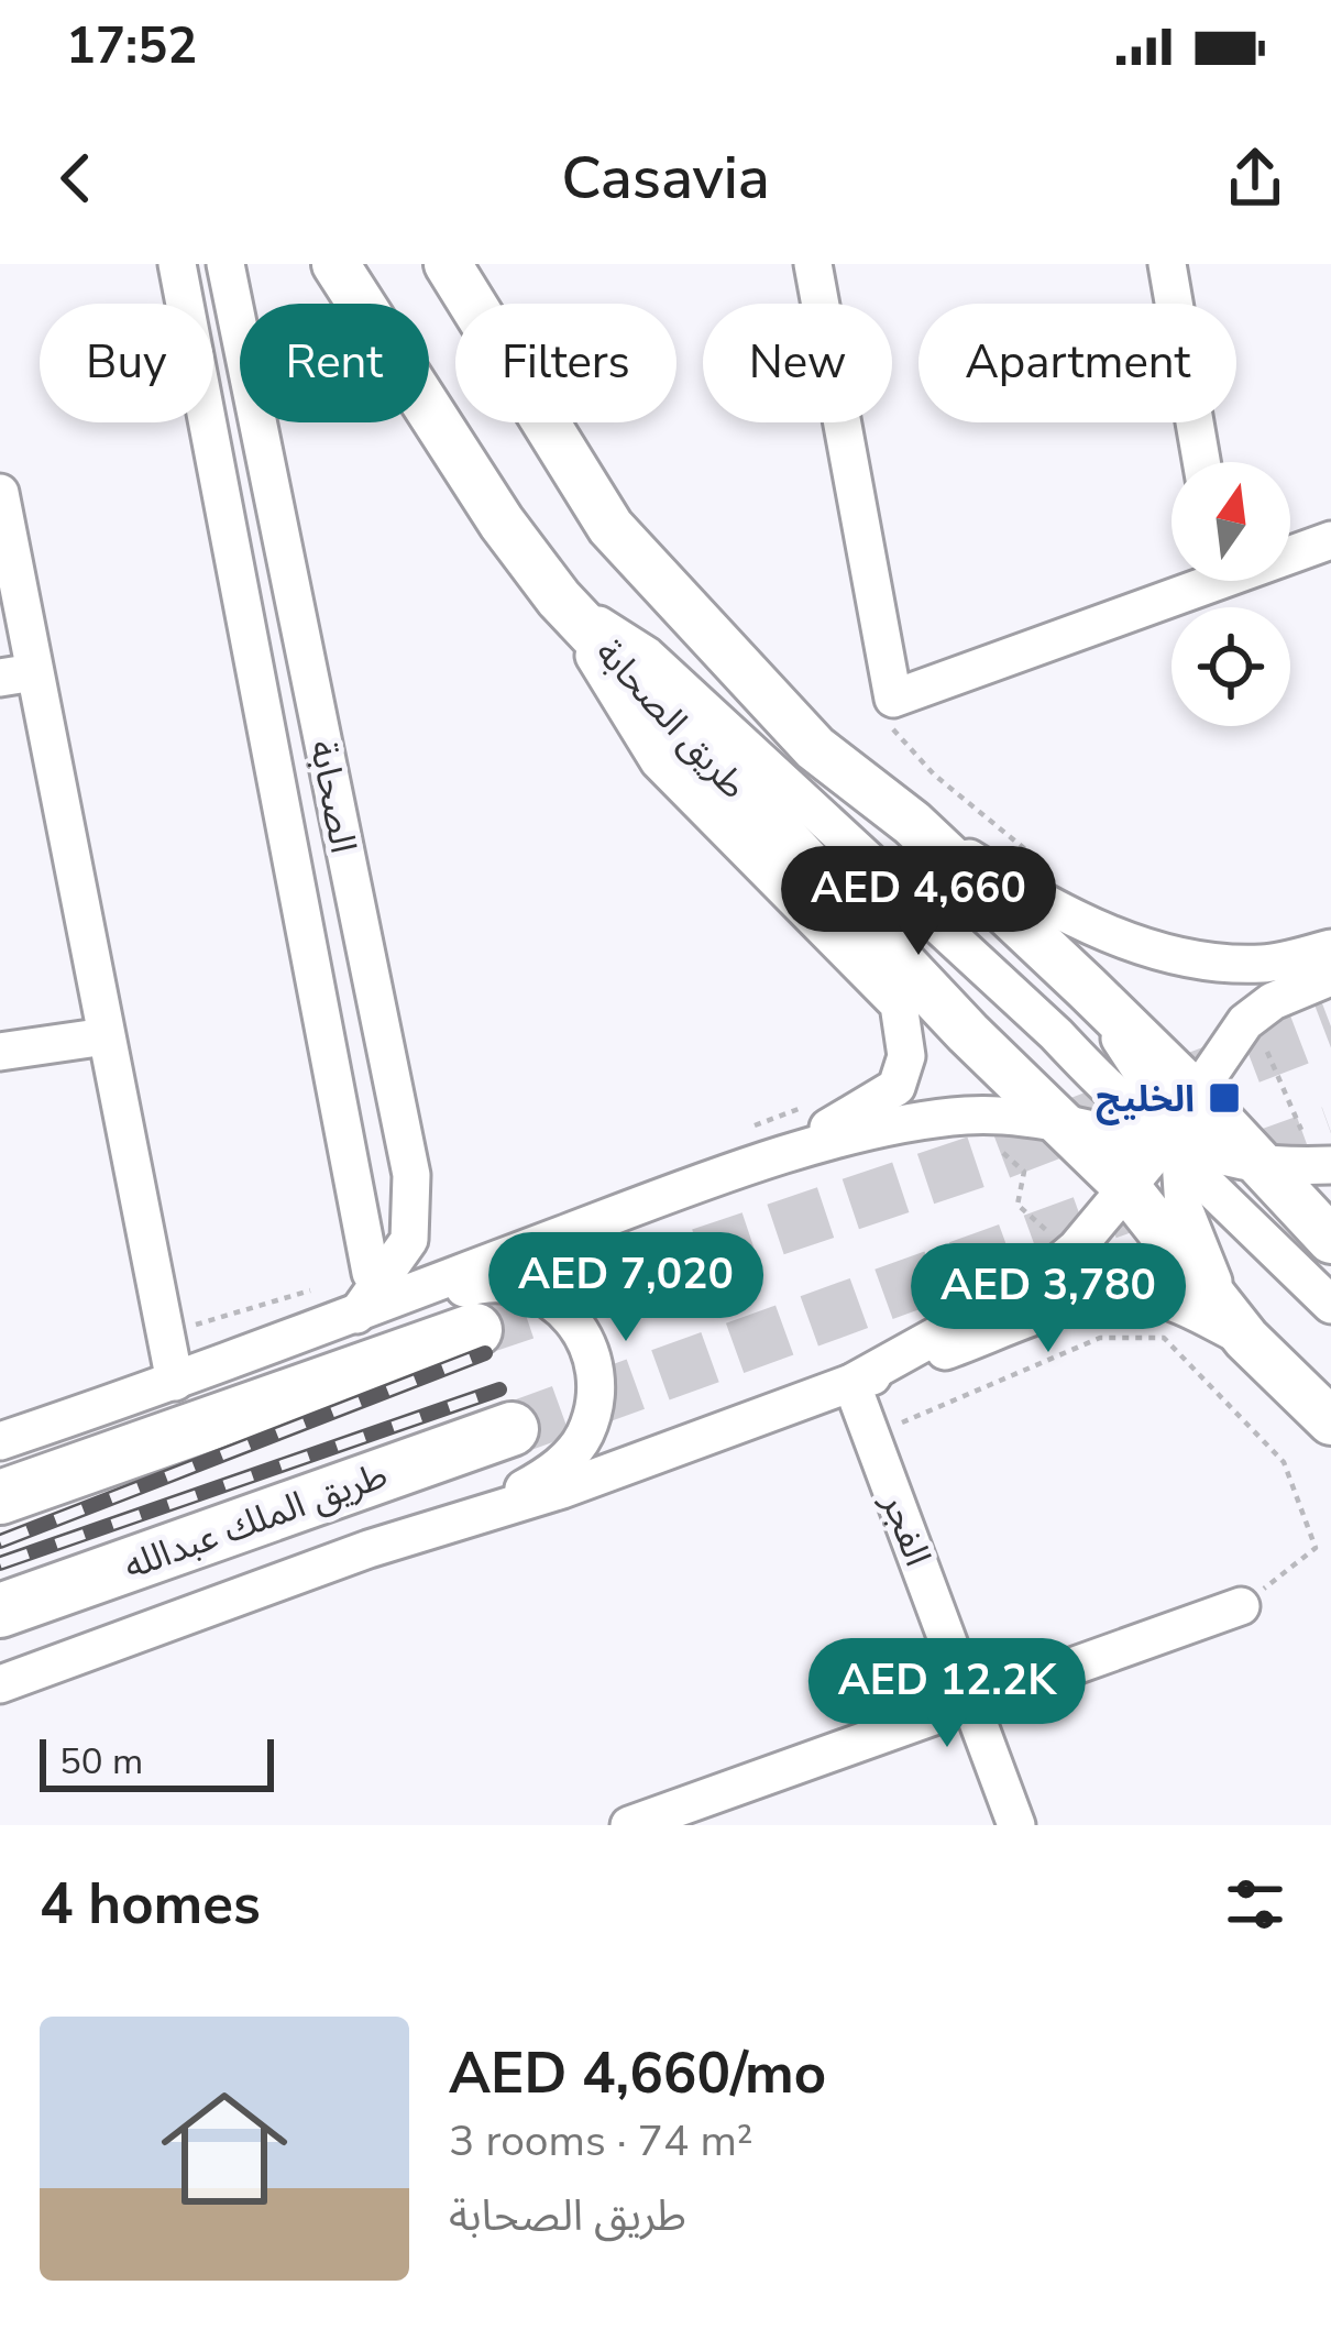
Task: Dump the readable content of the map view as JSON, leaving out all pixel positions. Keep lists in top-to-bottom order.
{
  "streets": {
    "highway": ["طريق الملك عبدالله"],
    "main road": ["طريق الصحابة"],
    "street": ["الصحابة", "الفجر"]
  },
  "places": {
    "transit": ["الخليج"]
  },
  "scale_bar": "50 m",
  "north": "top",
  "page": {
    "status": "17:52",
    "header": "Casavia",
    "chip": [
      "Buy",
      "Rent",
      "Filters",
      "New",
      "Apartment"
    ],
    "price": [
      "AED 4,660",
      "AED 7,020",
      "AED 3,780",
      "AED 12.2K"
    ],
    "scale": "50 m",
    "heading": "4 homes",
    "list": [
      {
        "name": "AED 4,660/mo",
        "note": "3 rooms · 74 m² · طريق الصحابة"
      }
    ]
  }
}
